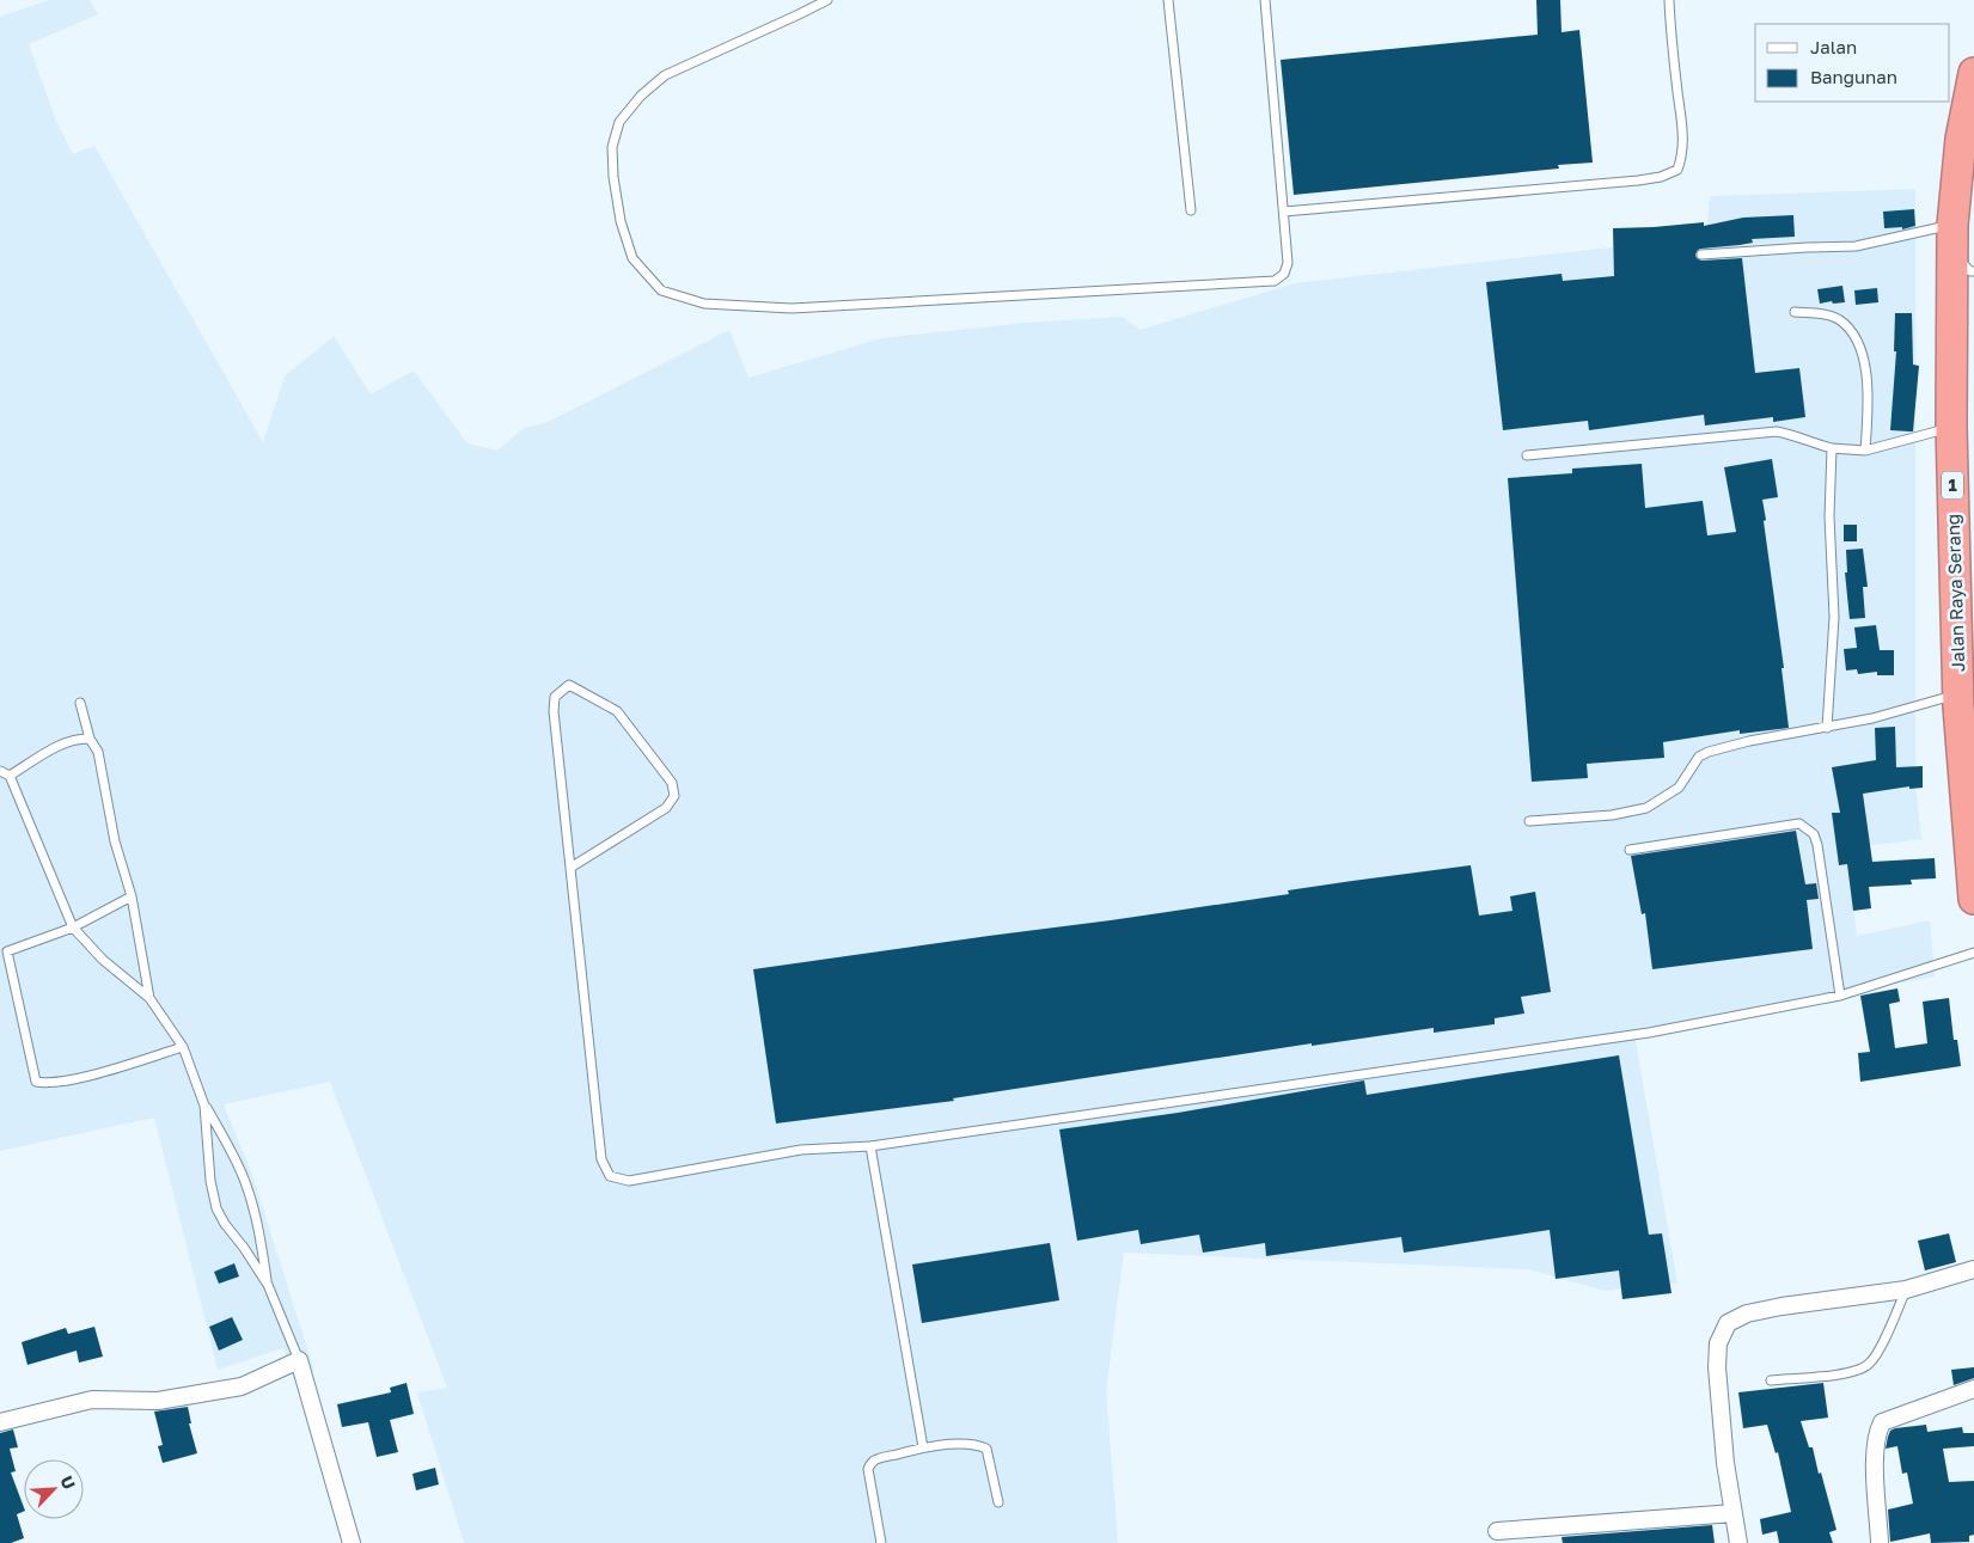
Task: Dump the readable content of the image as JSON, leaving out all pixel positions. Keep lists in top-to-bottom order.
{
  "streets": {
    "highway": ["1", "Jalan Raya Serang"]
  },
  "legend": ["Jalan", "Bangunan"],
  "north": "top right"
}
